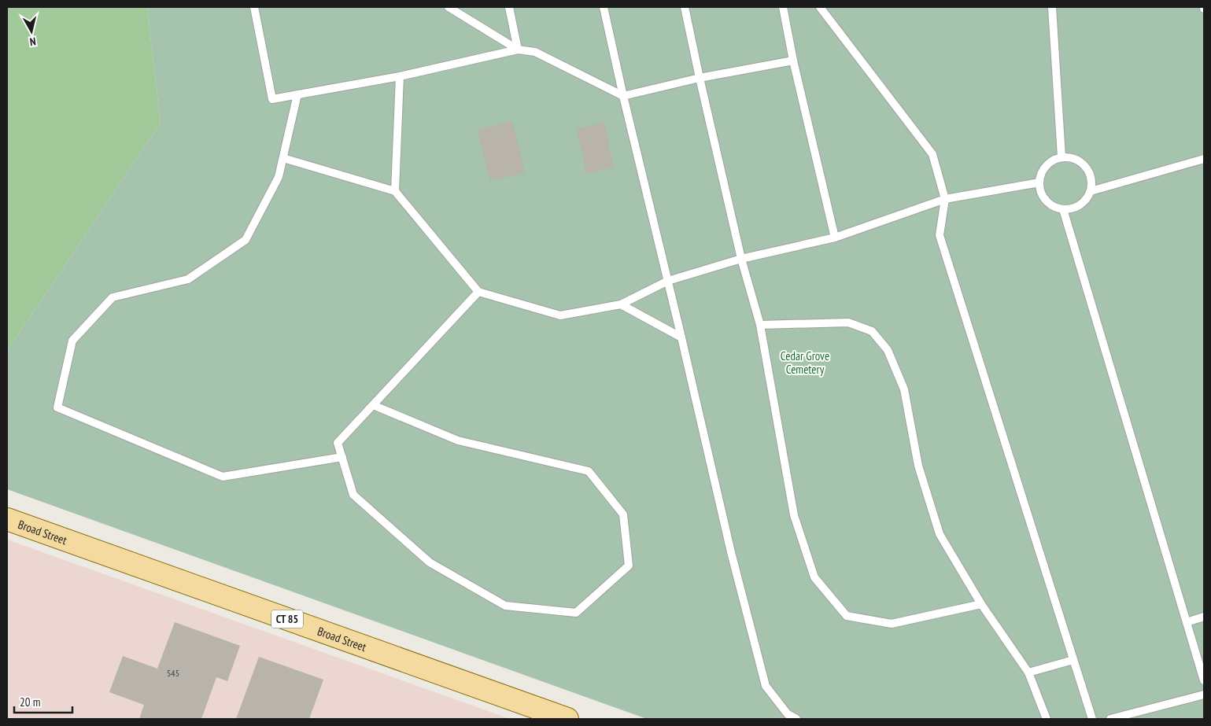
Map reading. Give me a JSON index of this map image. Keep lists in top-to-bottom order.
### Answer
{
  "streets": {
    "main road": ["Broad Street", "CT 85"]
  },
  "parks": ["Cedar Grove Cemetery"],
  "house_numbers": ["545"],
  "scale_bar": "20 m",
  "north": "bottom"
}
